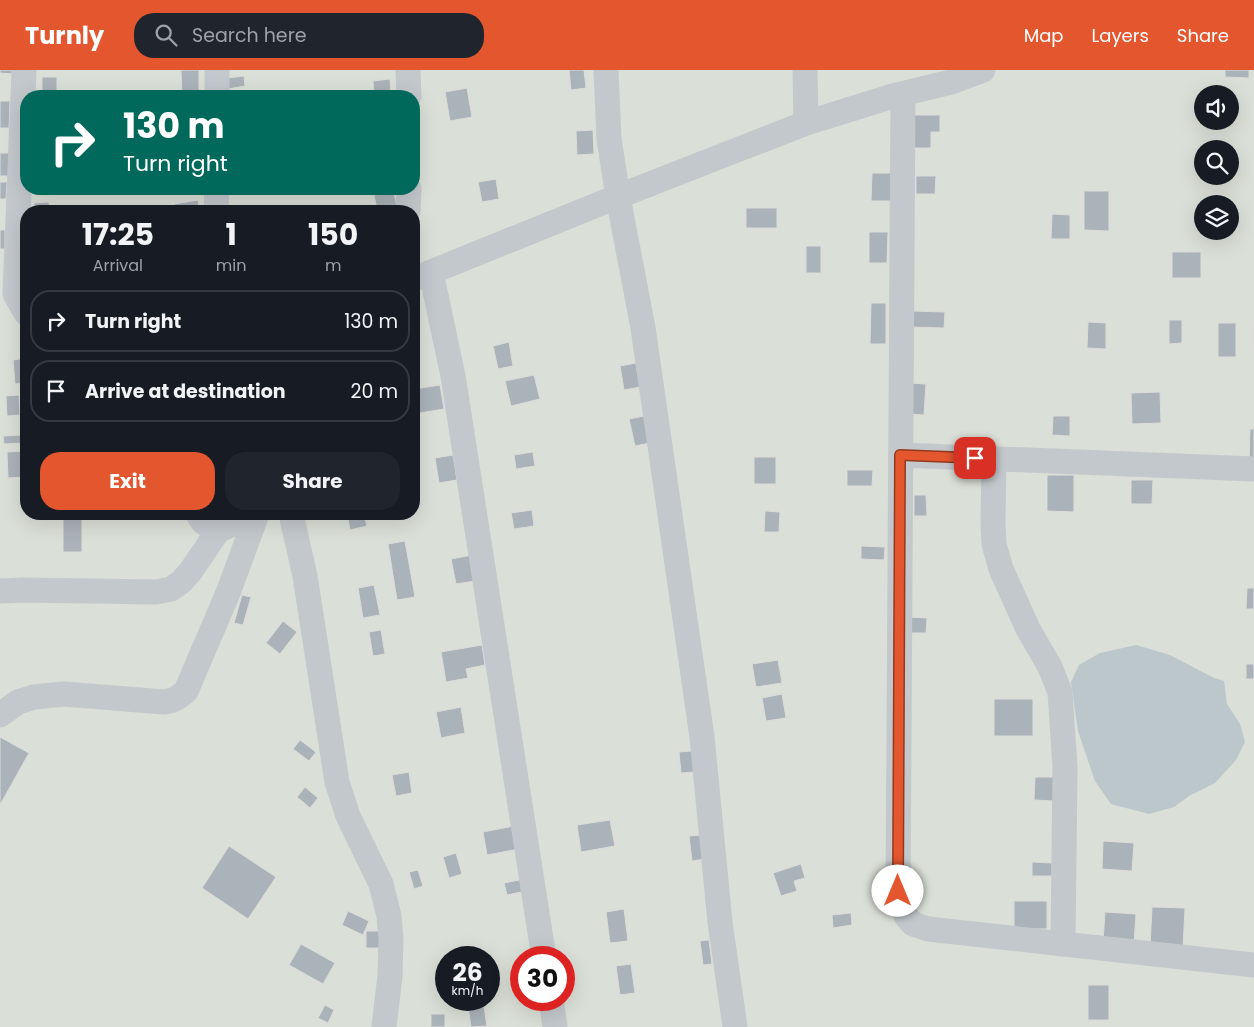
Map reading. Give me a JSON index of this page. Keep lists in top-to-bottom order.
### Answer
{
  "page": {
    "header": "Turnly",
    "search": "Search here",
    "nav": ["Map", "Layers", "Share"],
    "turn": ["130 m", "Turn right"],
    "eta": [
      "17:25",
      "Arrival",
      "1",
      "min",
      "150",
      "m"
    ],
    "list": [
      {
        "name": "Turn right",
        "value": "130 m"
      },
      {
        "name": "Arrive at destination",
        "value": "20 m"
      }
    ],
    "buttons": ["Exit", "Share"],
    "speed": "26 km/h",
    "limit": "30"
  }
}
